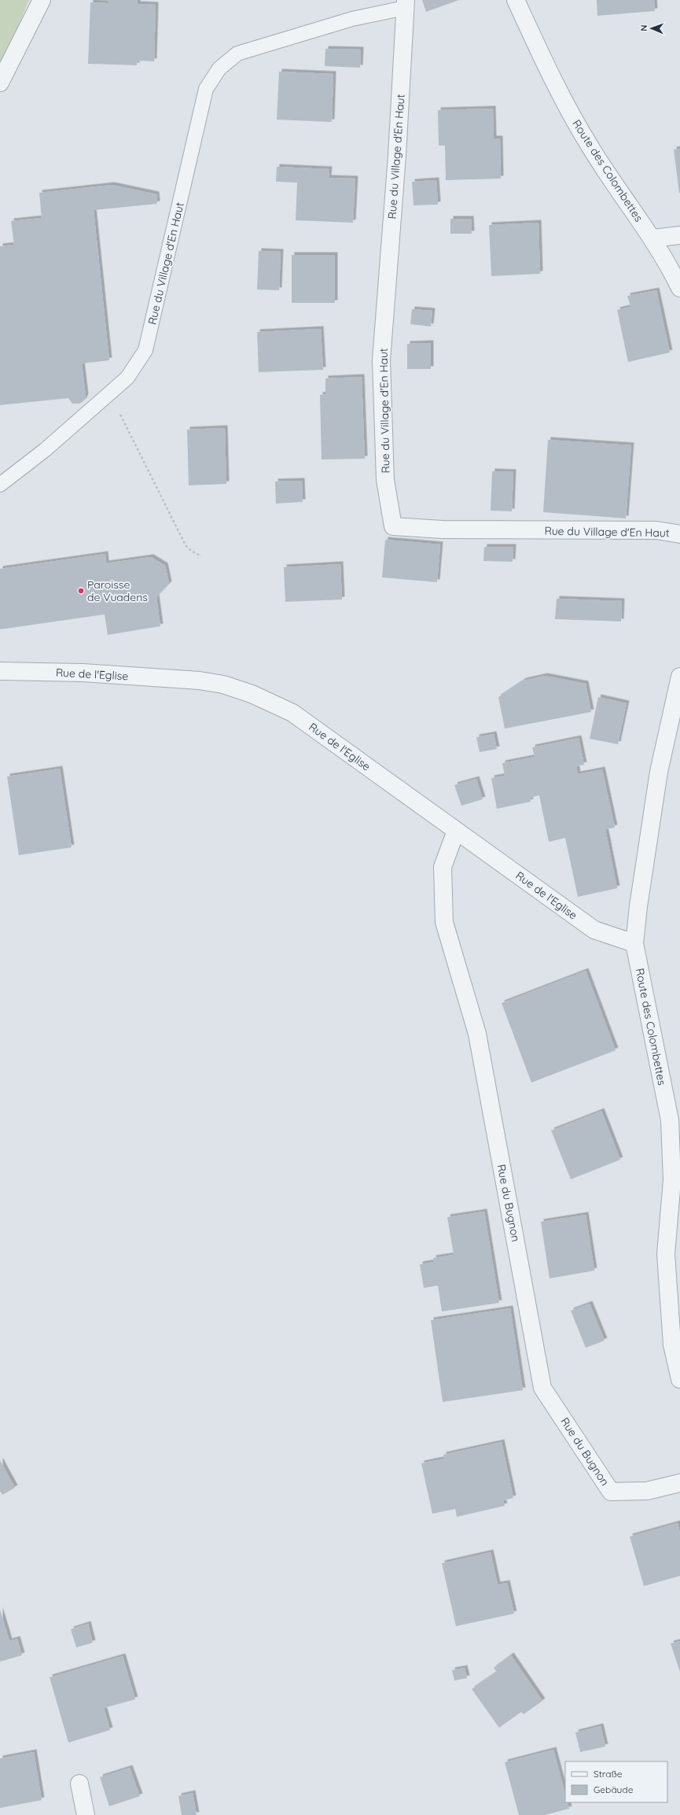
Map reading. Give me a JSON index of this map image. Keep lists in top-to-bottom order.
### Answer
{
  "streets": {
    "street": [
      "Rue du Village d'En Haut",
      "Route des Colombettes",
      "Rue de l'Eglise",
      "Rue du Bugnon"
    ]
  },
  "crossings": [
    ["Route des Colombettes", "Rue de l'Eglise"],
    ["Rue de l'Eglise", "Rue du Bugnon"]
  ],
  "places": ["Paroisse de Vuadens"],
  "legend": ["Straße", "Gebäude"],
  "north": "left"
}
